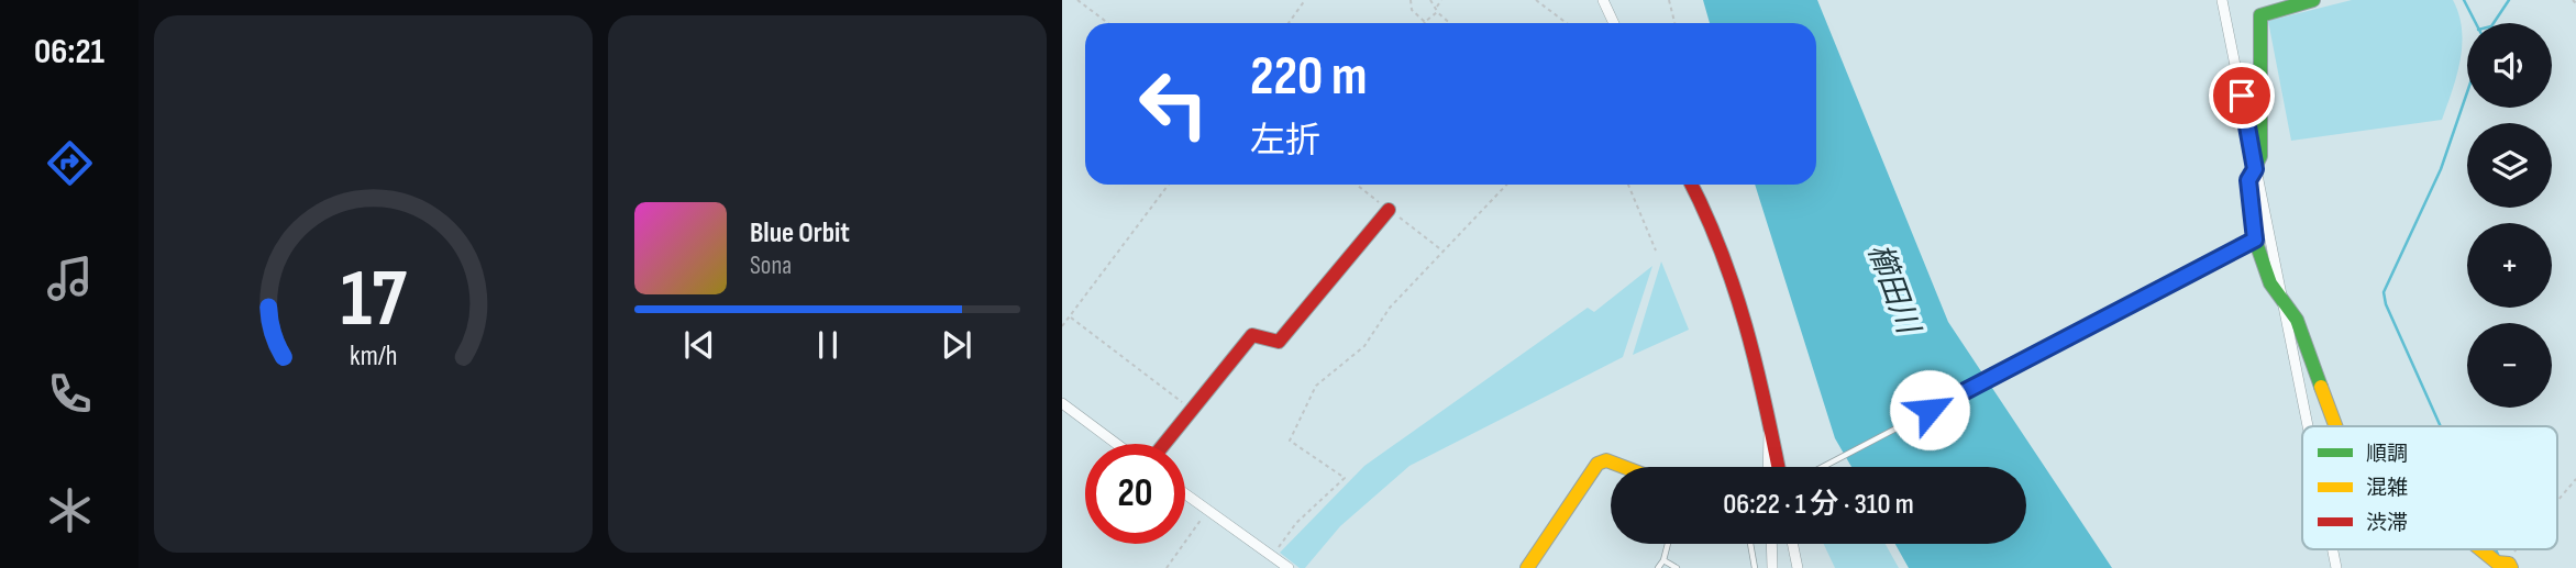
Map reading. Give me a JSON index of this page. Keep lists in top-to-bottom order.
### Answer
{
  "water": ["櫛田川"],
  "legend": ["順調", "混雑", "渋滞"],
  "page": {
    "tabs": "06:21",
    "map_buttons": ["+", "−"],
    "turn": ["220 m", "左折"],
    "song": ["Blue Orbit", "Sona"],
    "limit": "20",
    "trip": "06:22 · 1 分 · 310 m",
    "gauge": ["17", "km/h"]
  }
}
